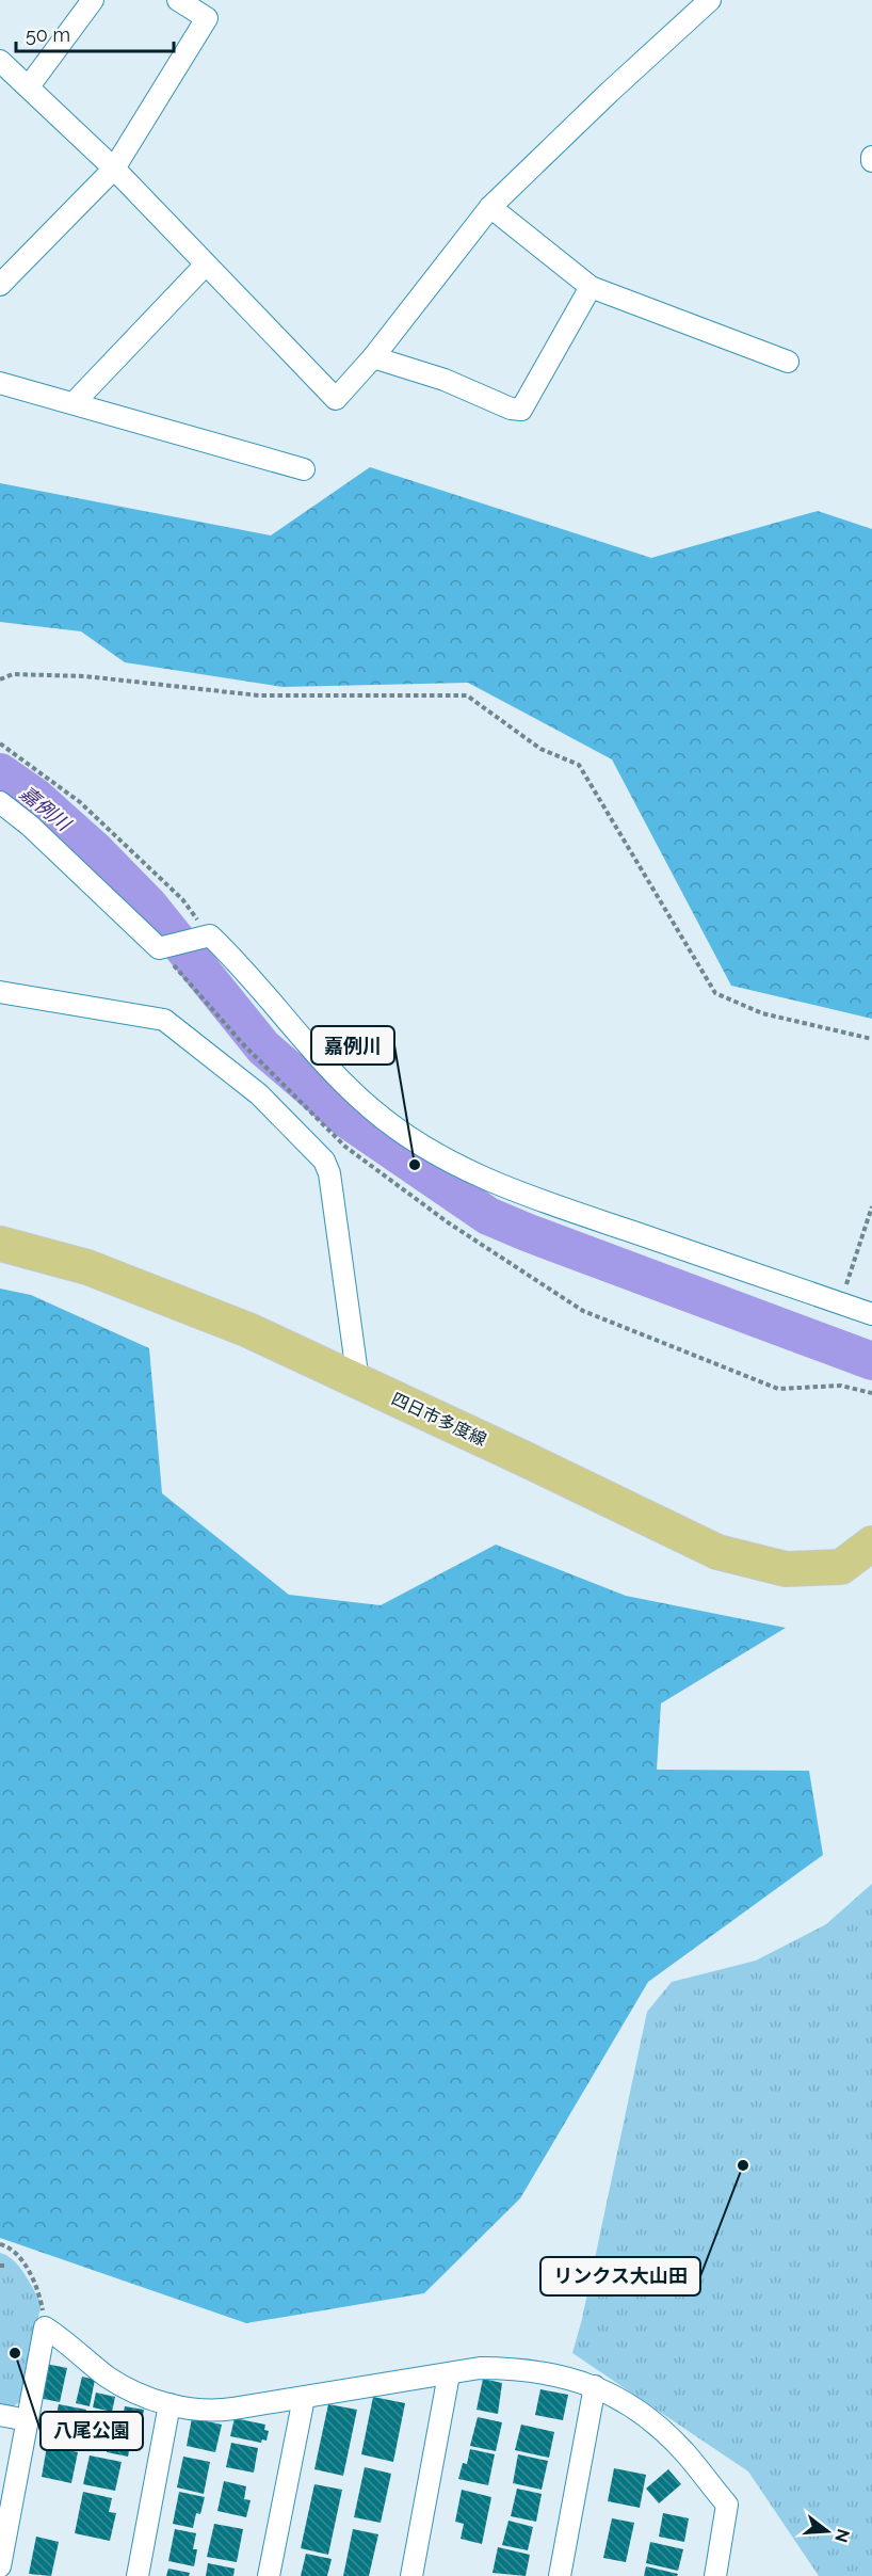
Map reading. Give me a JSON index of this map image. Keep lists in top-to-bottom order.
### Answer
{
  "streets": {
    "main road": ["四日市多度線"]
  },
  "water": ["嘉例川"],
  "places": ["嘉例川", "リンクス大山田", "八尾公園"],
  "scale_bar": "50 m",
  "north": "right"
}
